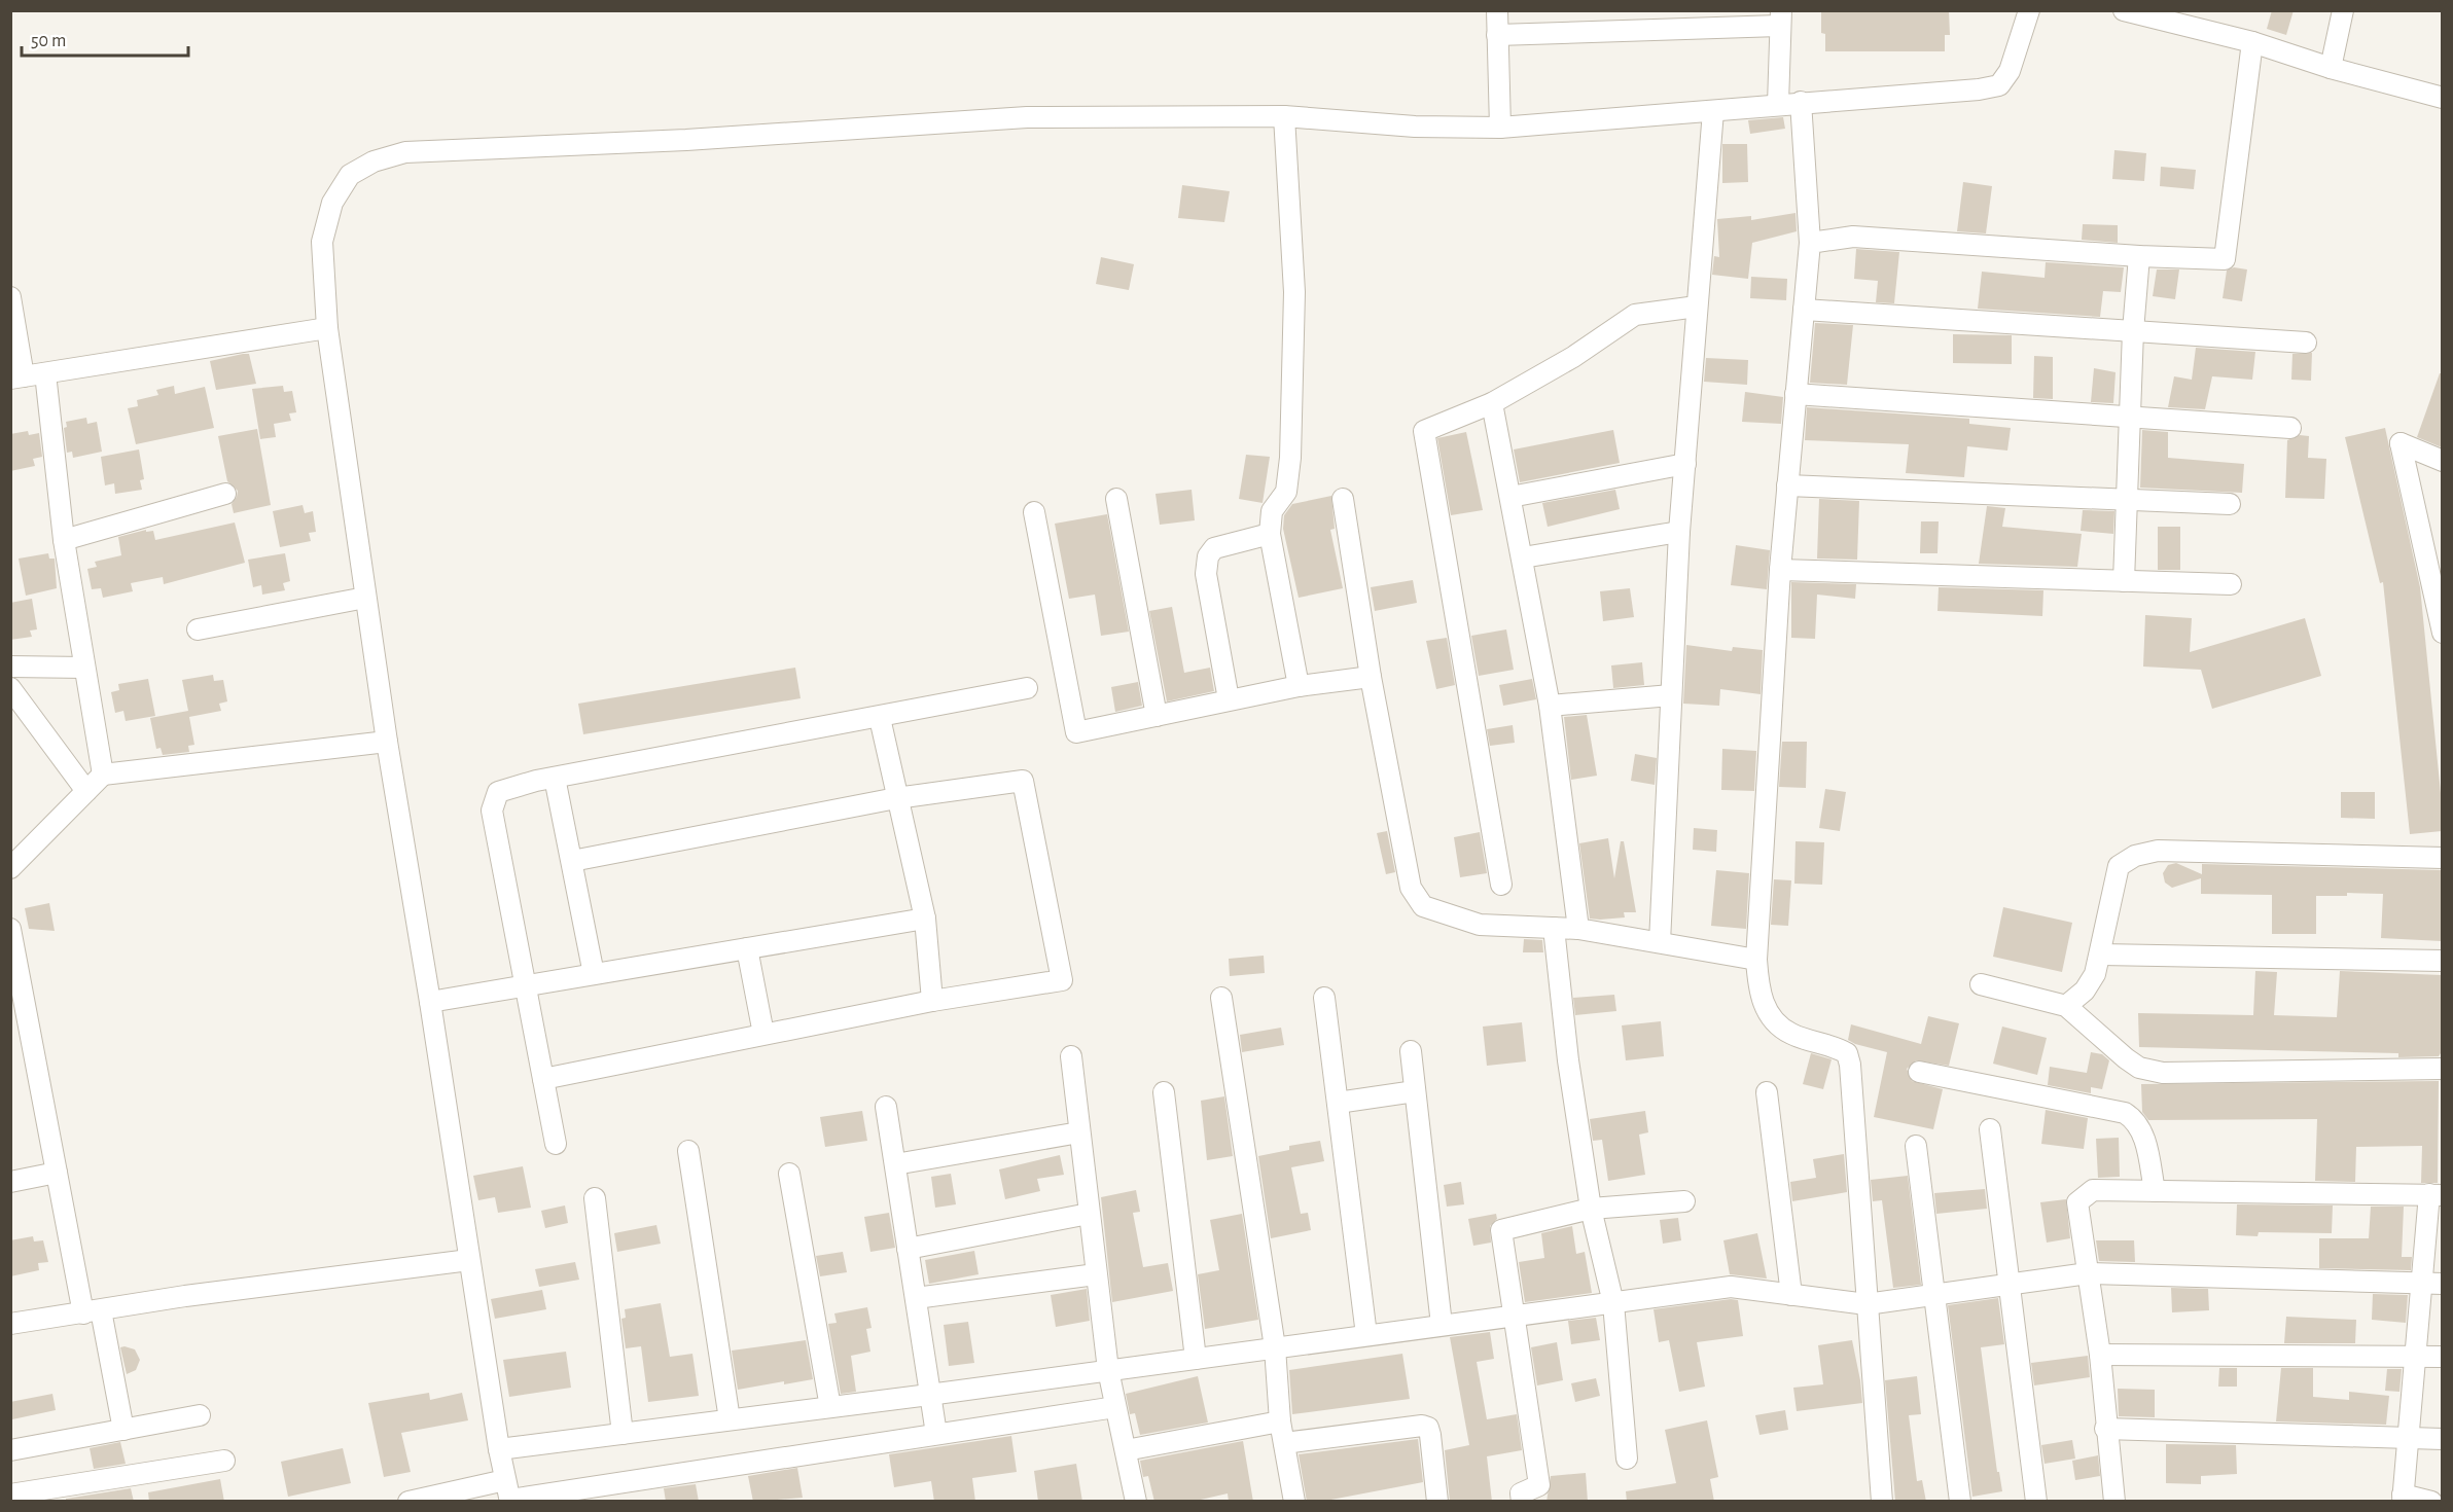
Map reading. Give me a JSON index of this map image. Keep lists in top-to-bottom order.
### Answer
{
  "scale_bar": "50 m"
}
